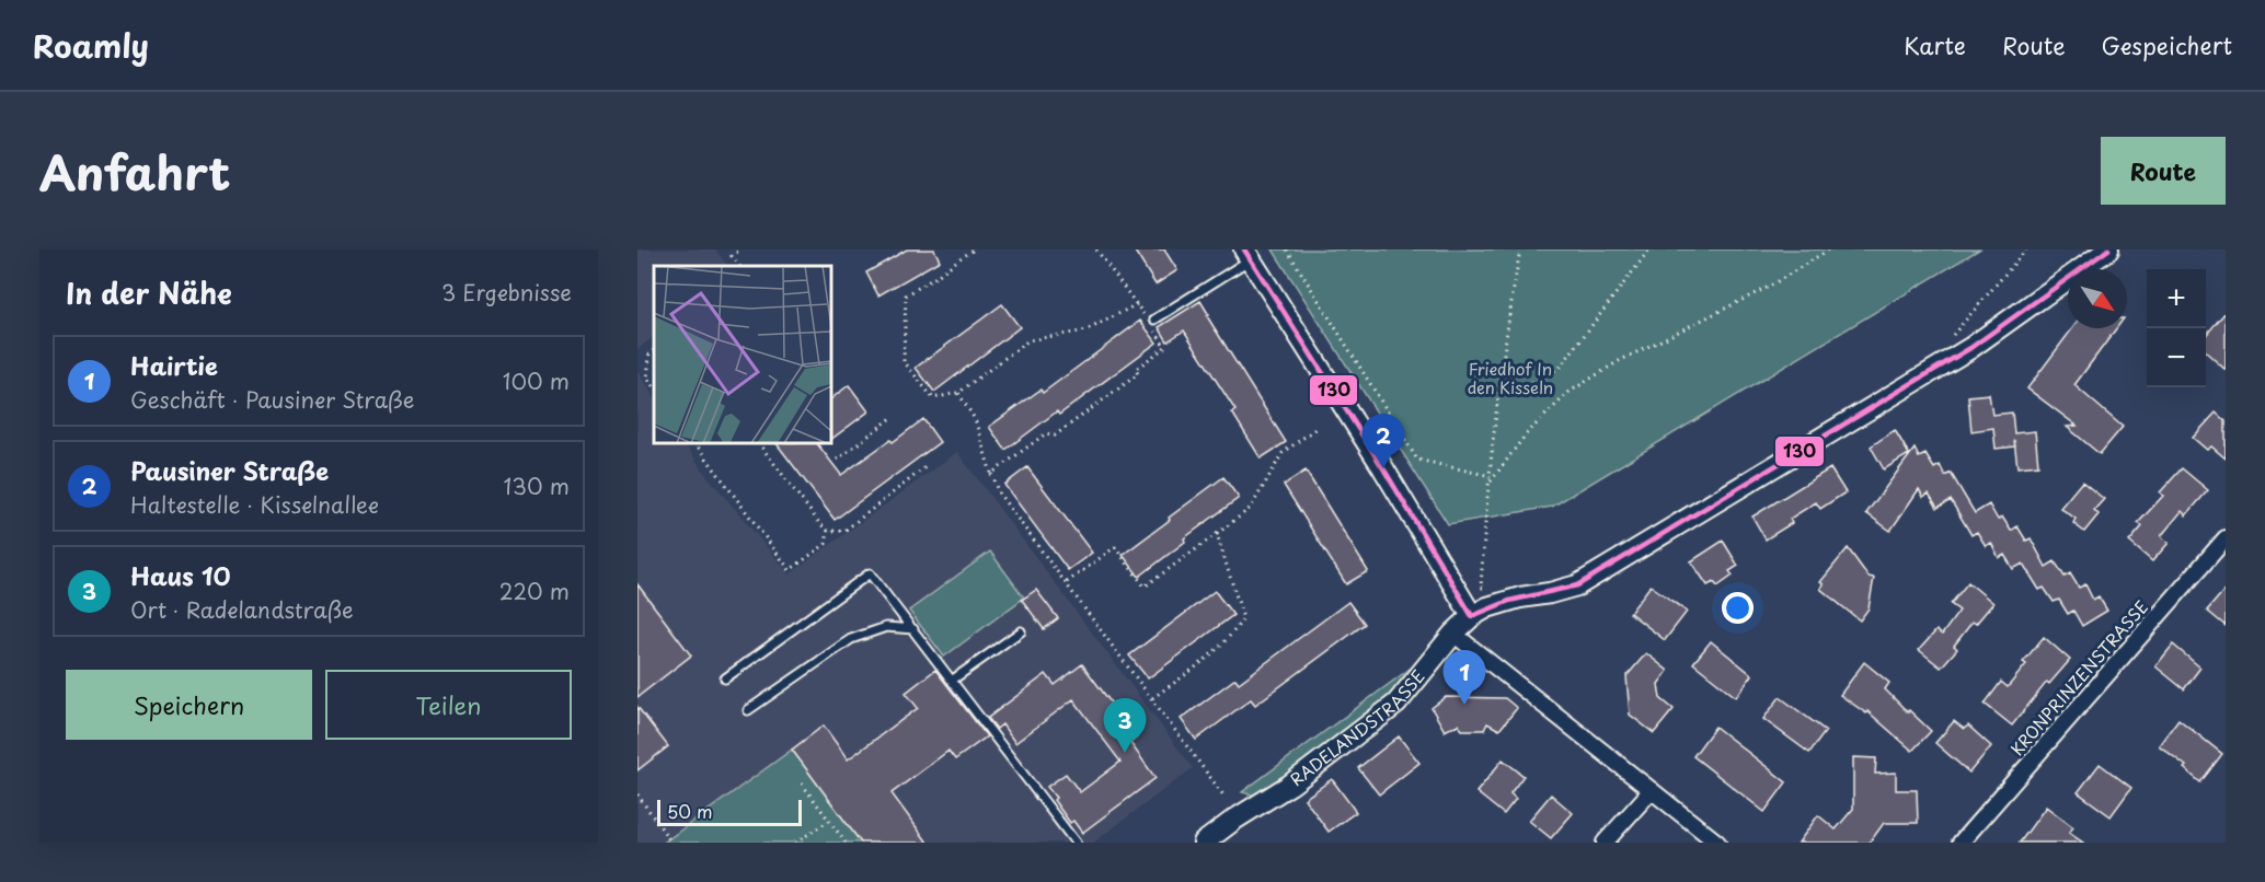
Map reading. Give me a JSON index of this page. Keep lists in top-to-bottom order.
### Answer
{
  "streets": {
    "street": ["KRONPRINZENSTRASSE", "RADELANDSTRASSE"]
  },
  "parks": ["Friedhof In den Kisseln"],
  "lines": ["transit line 130"],
  "scale_bar": "50 m",
  "north": "bottom right",
  "page": {
    "header": "Roamly",
    "nav": ["Karte", "Route", "Gespeichert"],
    "title": "Anfahrt",
    "buttons": [
      "Route",
      ["Speichern", "Teilen"]
    ],
    "heading": ["In der Nähe", "3 Ergebnisse"],
    "map_buttons": ["+", "−"],
    "list": [
      {
        "mark": "1",
        "name": "Hairtie",
        "note": "Geschäft · Pausiner Straße",
        "value": "100 m"
      },
      {
        "mark": "2",
        "name": "Pausiner Straße",
        "note": "Haltestelle · Kisselnallee",
        "value": "130 m"
      },
      {
        "mark": "3",
        "name": "Haus 10",
        "note": "Ort · Radelandstraße",
        "value": "220 m"
      }
    ],
    "pins": ["2", "1", "3"],
    "scale": "50 m"
  }
}
